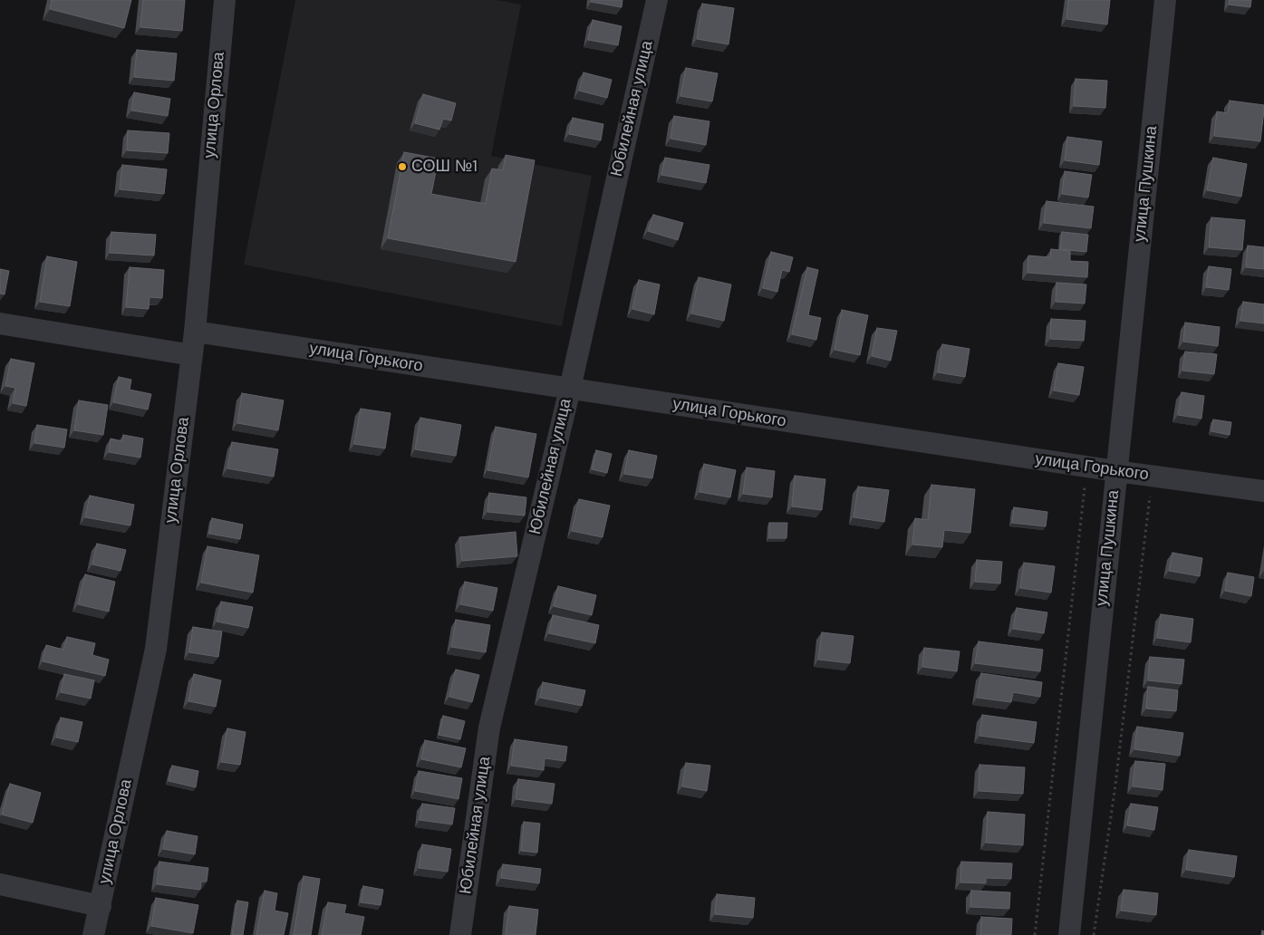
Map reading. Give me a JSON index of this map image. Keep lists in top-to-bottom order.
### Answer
{
  "streets": {
    "street": [
      "улица Орлова",
      "Юбилейная улица",
      "улица Пушкина",
      "улица Горького"
    ]
  },
  "crossings": [
    ["улица Орлова", "улица Горького"],
    ["Юбилейная улица", "улица Горького"],
    ["улица Пушкина", "улица Горького"]
  ],
  "places": ["СОШ №1"]
}
